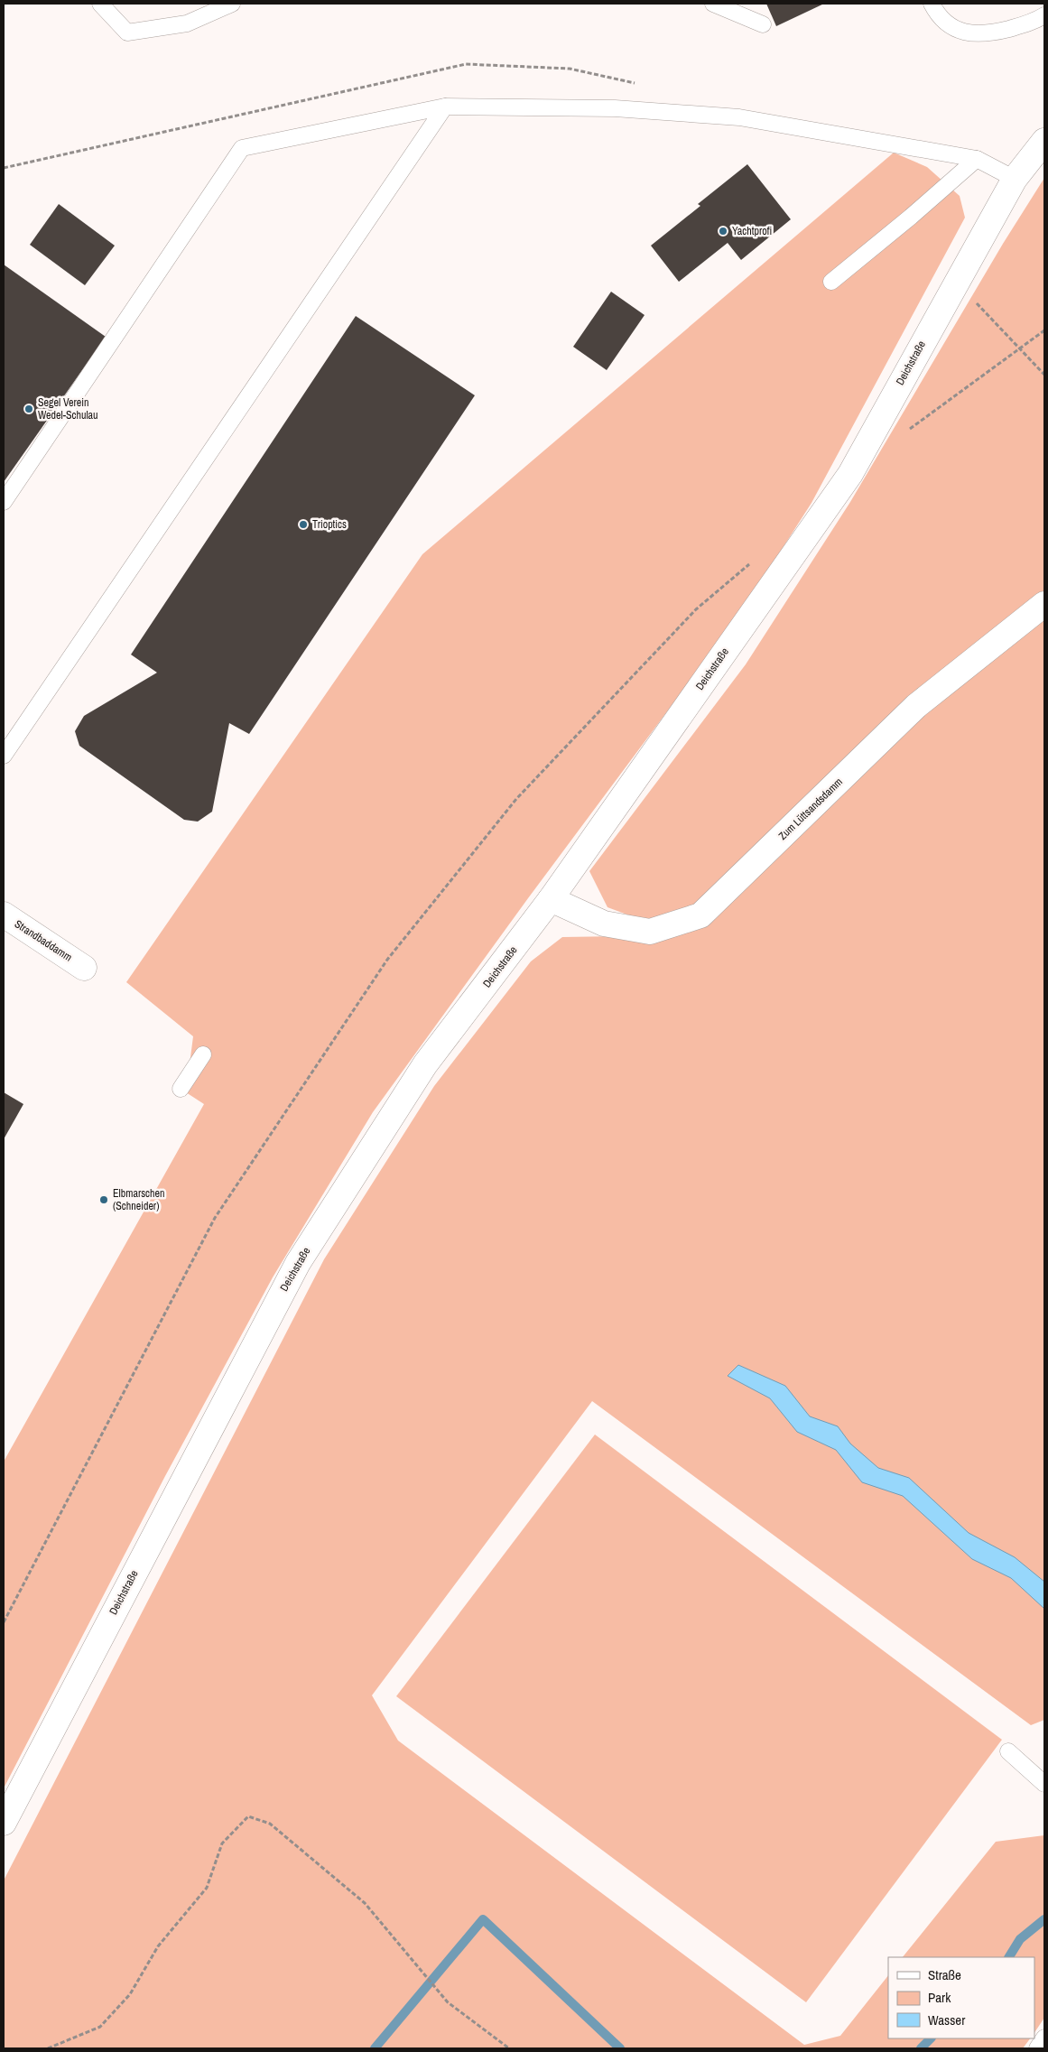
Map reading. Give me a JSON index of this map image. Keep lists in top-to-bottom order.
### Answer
{
  "streets": {
    "street": ["Deichstraße", "Zum Lüttsandsdamm", "Strandbaddamm"]
  },
  "crossings": [
    ["Deichstraße", "Zum Lüttsandsdamm"]
  ],
  "places": [
    "Yachtprofi",
    "Segel Verein Wedel-Schulau",
    "Trioptics",
    "Elbmarschen (Schneider)"
  ],
  "legend": ["Straße", "Park", "Wasser"]
}
